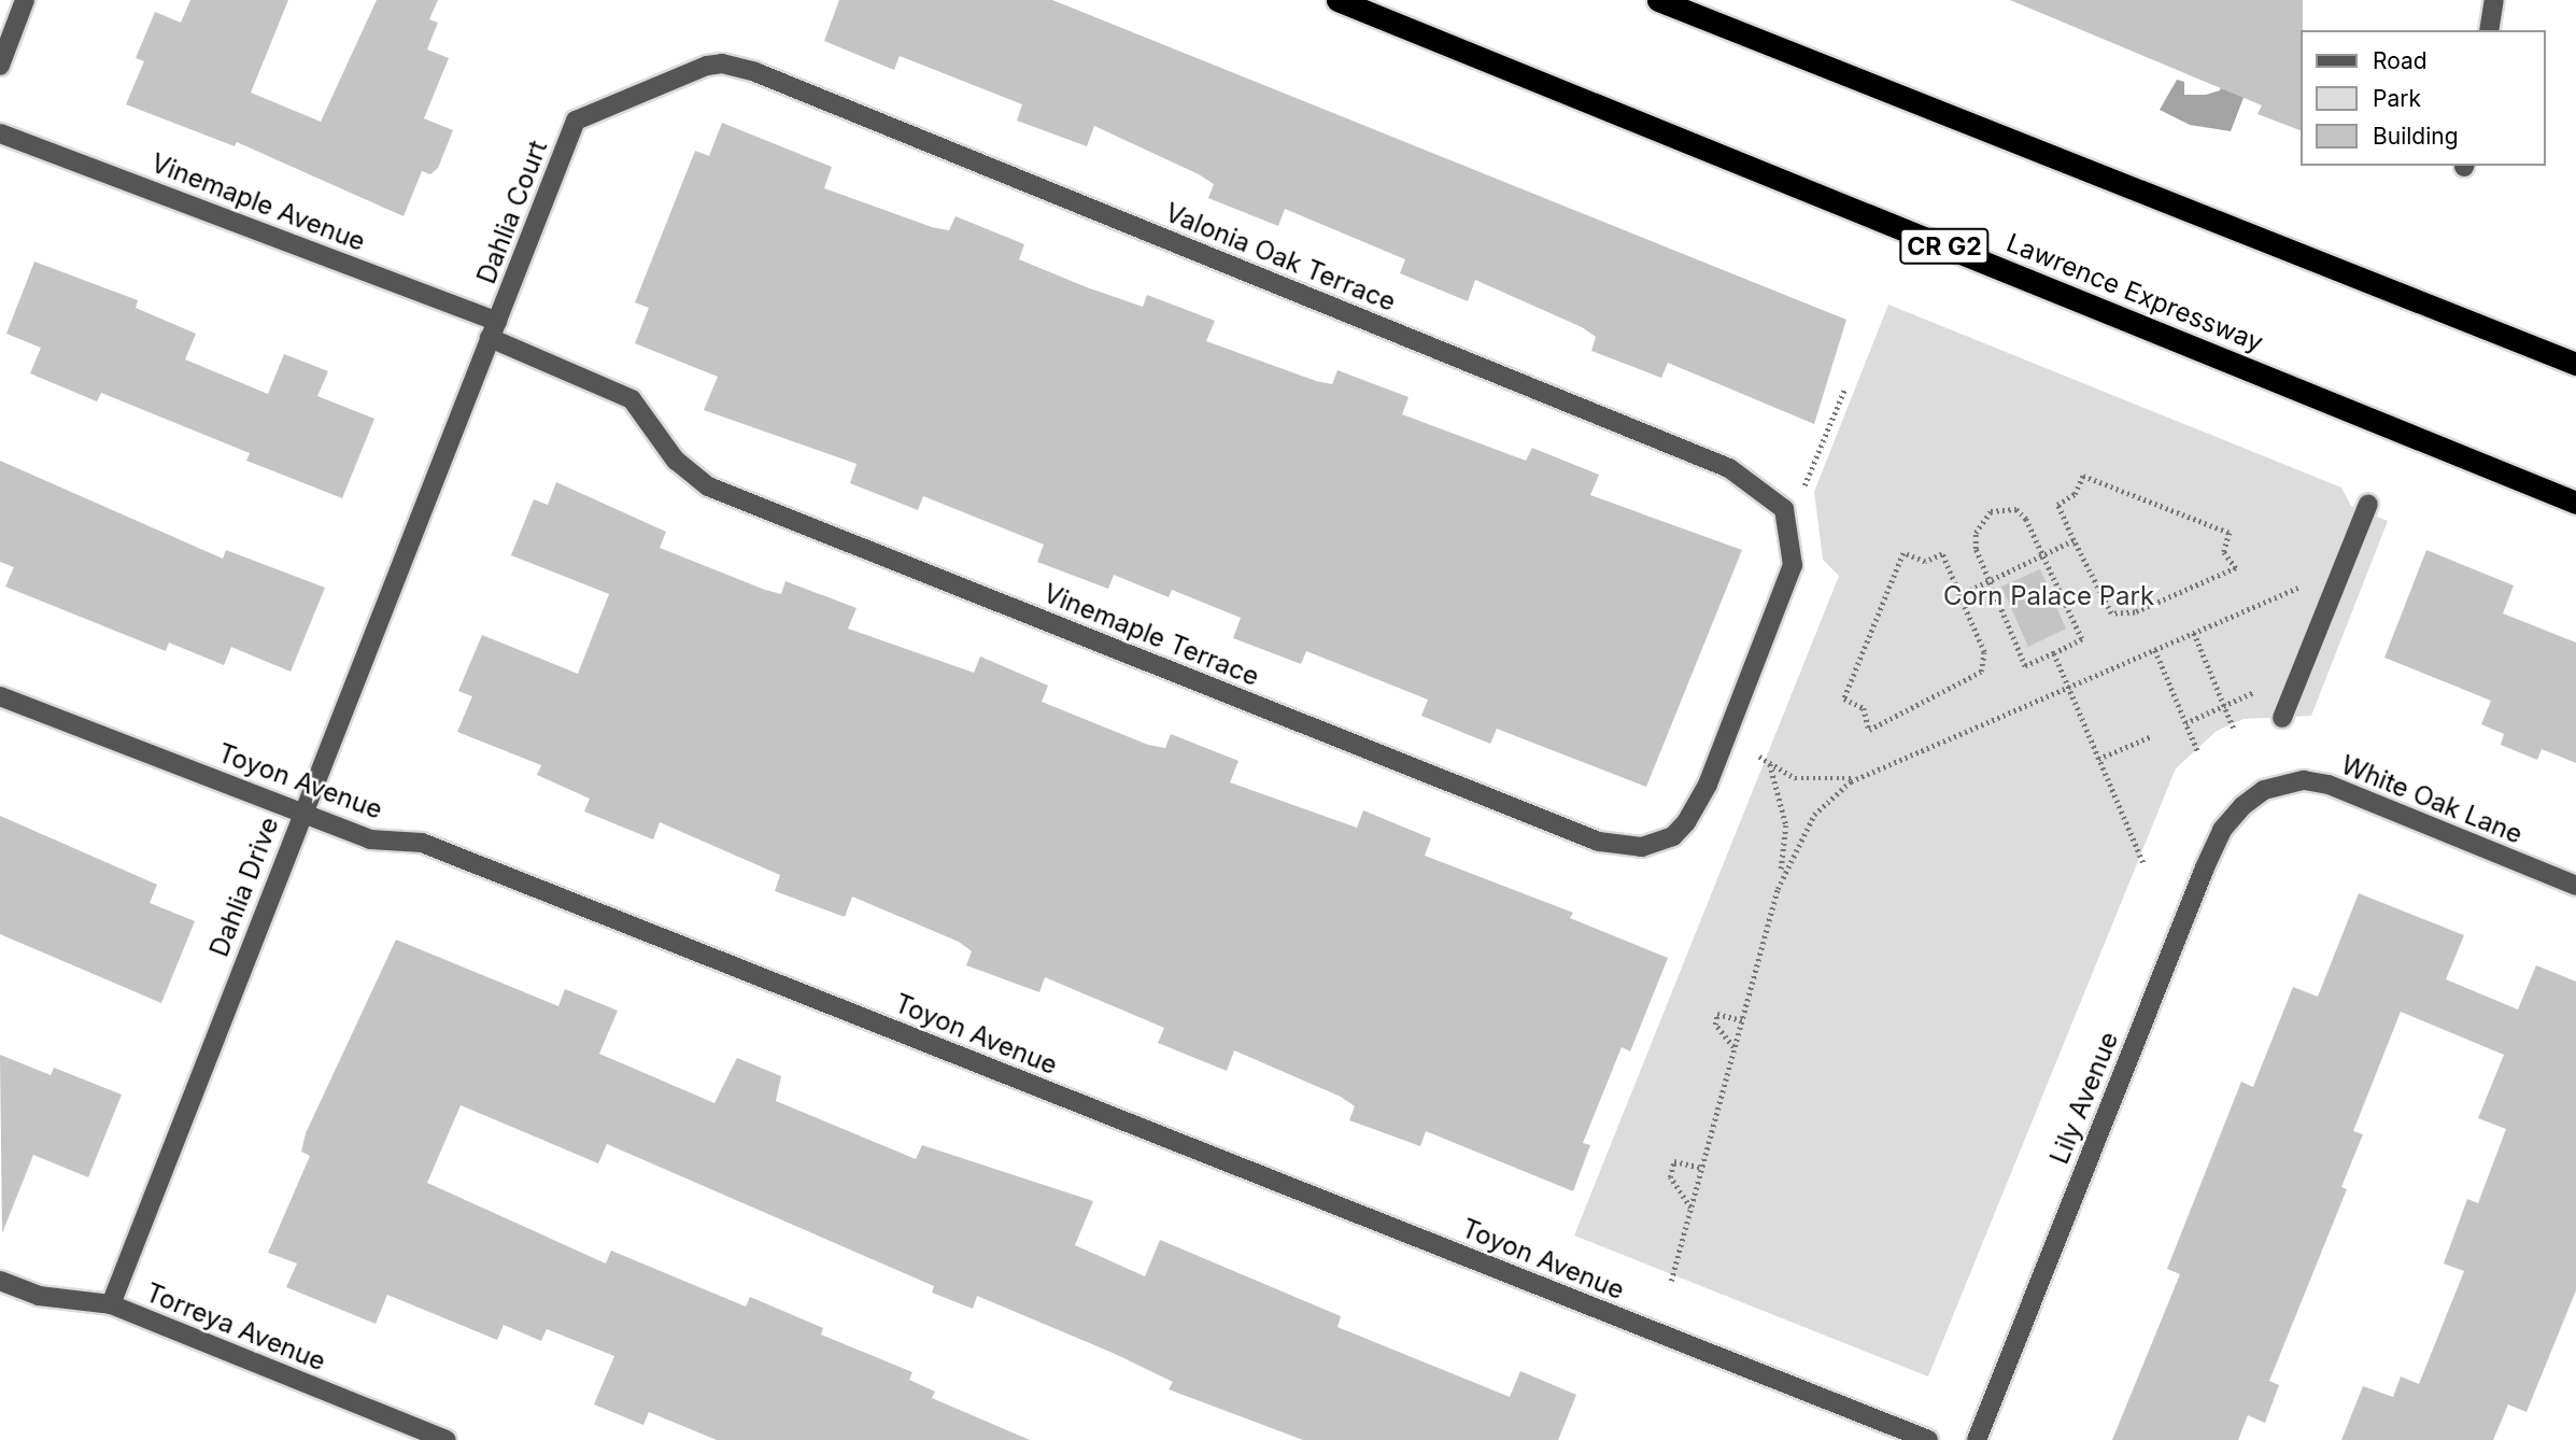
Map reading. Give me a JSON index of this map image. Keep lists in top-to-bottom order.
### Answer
{
  "streets": {
    "highway": ["CR G2", "Lawrence Expressway"],
    "street": [
      "Vinemaple Avenue",
      "Dahlia Court",
      "Valonia Oak Terrace",
      "Vinemaple Terrace",
      "Toyon Avenue",
      "White Oak Lane",
      "Dahlia Drive",
      "Lily Avenue",
      "Torreya Avenue"
    ]
  },
  "crossings": [
    ["Vinemaple Avenue", "Dahlia Court"],
    ["Vinemaple Avenue", "Vinemaple Terrace"],
    ["Vinemaple Avenue", "Dahlia Drive"],
    ["Dahlia Court", "Valonia Oak Terrace"],
    ["Dahlia Court", "Vinemaple Terrace"],
    ["Dahlia Court", "Dahlia Drive"],
    ["Valonia Oak Terrace", "Vinemaple Terrace"],
    ["Vinemaple Terrace", "Dahlia Drive"],
    ["Toyon Avenue", "Dahlia Drive"],
    ["White Oak Lane", "Lily Avenue"],
    ["Dahlia Drive", "Torreya Avenue"]
  ],
  "parks": ["Corn Palace Park"],
  "legend": ["Road", "Park", "Building"]
}
